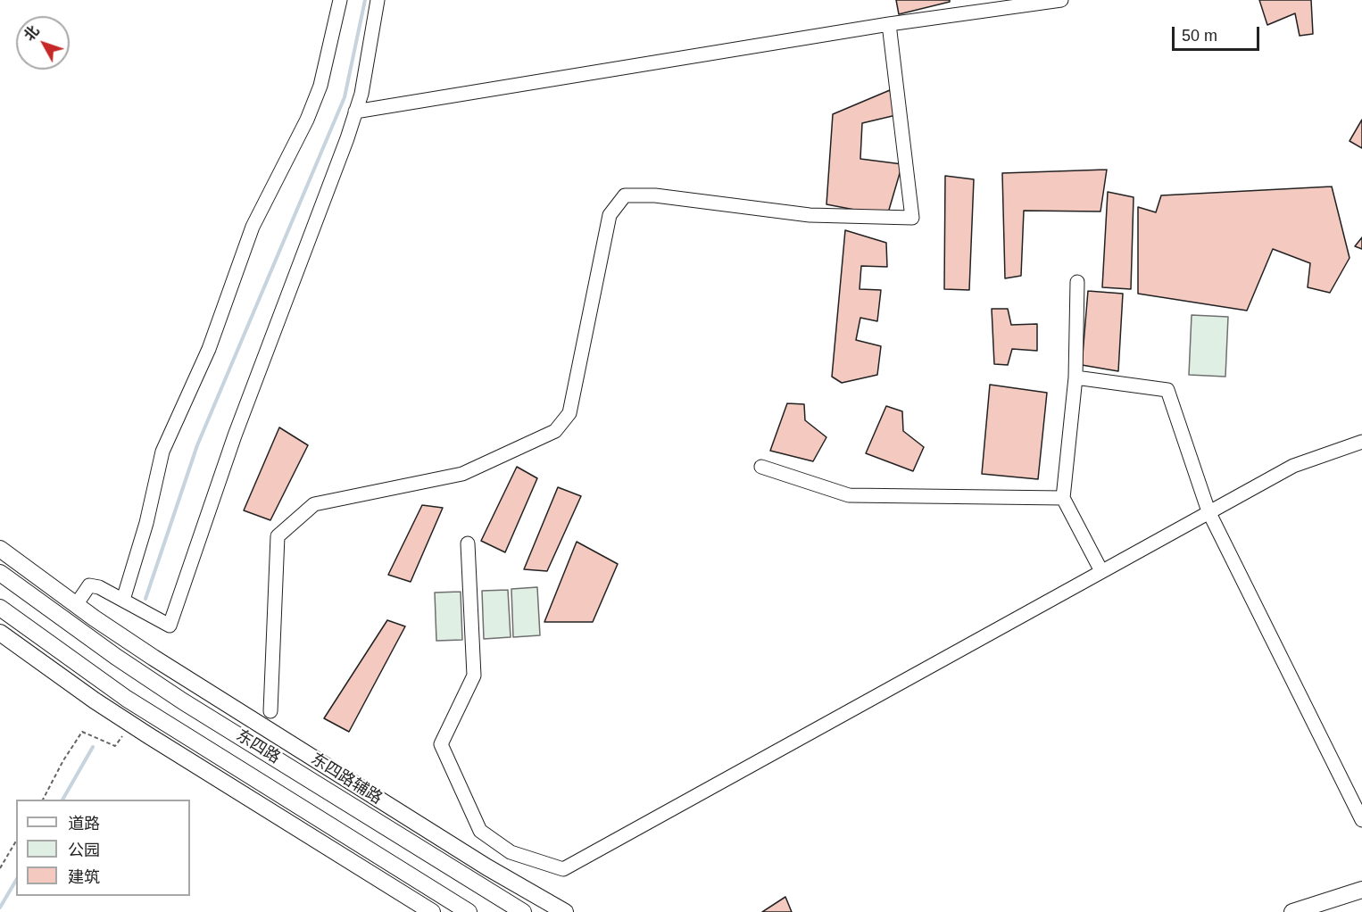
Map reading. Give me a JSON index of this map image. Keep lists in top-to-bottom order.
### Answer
{
  "streets": {
    "main road": ["东四路", "东四路辅路"]
  },
  "legend": ["道路", "公园", "建筑"],
  "scale_bar": "50 m",
  "north": "top left"
}
